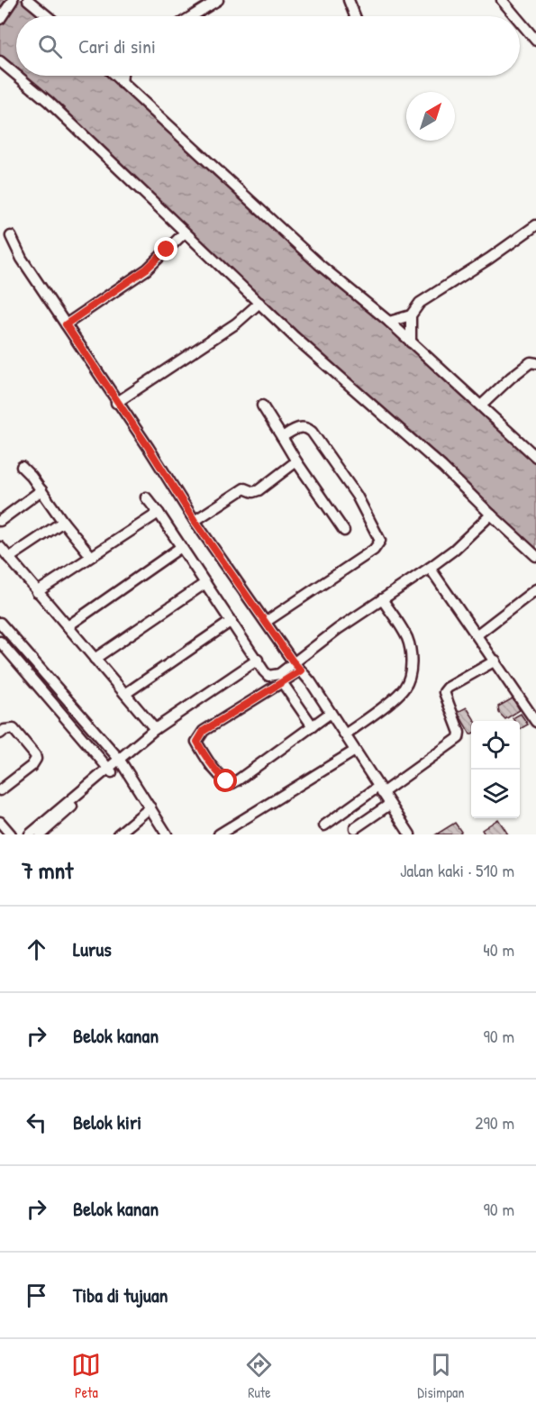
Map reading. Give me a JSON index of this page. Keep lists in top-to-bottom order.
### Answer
{
  "north": "top right",
  "page": {
    "search": "Cari di sini",
    "heading": ["7 mnt", "Jalan kaki · 510 m"],
    "list": [
      ["Lurus", "40 m"],
      ["Belok kanan", "90 m"],
      ["Belok kiri", "290 m"],
      ["Belok kanan", "90 m"],
      "Tiba di tujuan"
    ],
    "nav": ["Peta", "Rute", "Disimpan"]
  }
}
